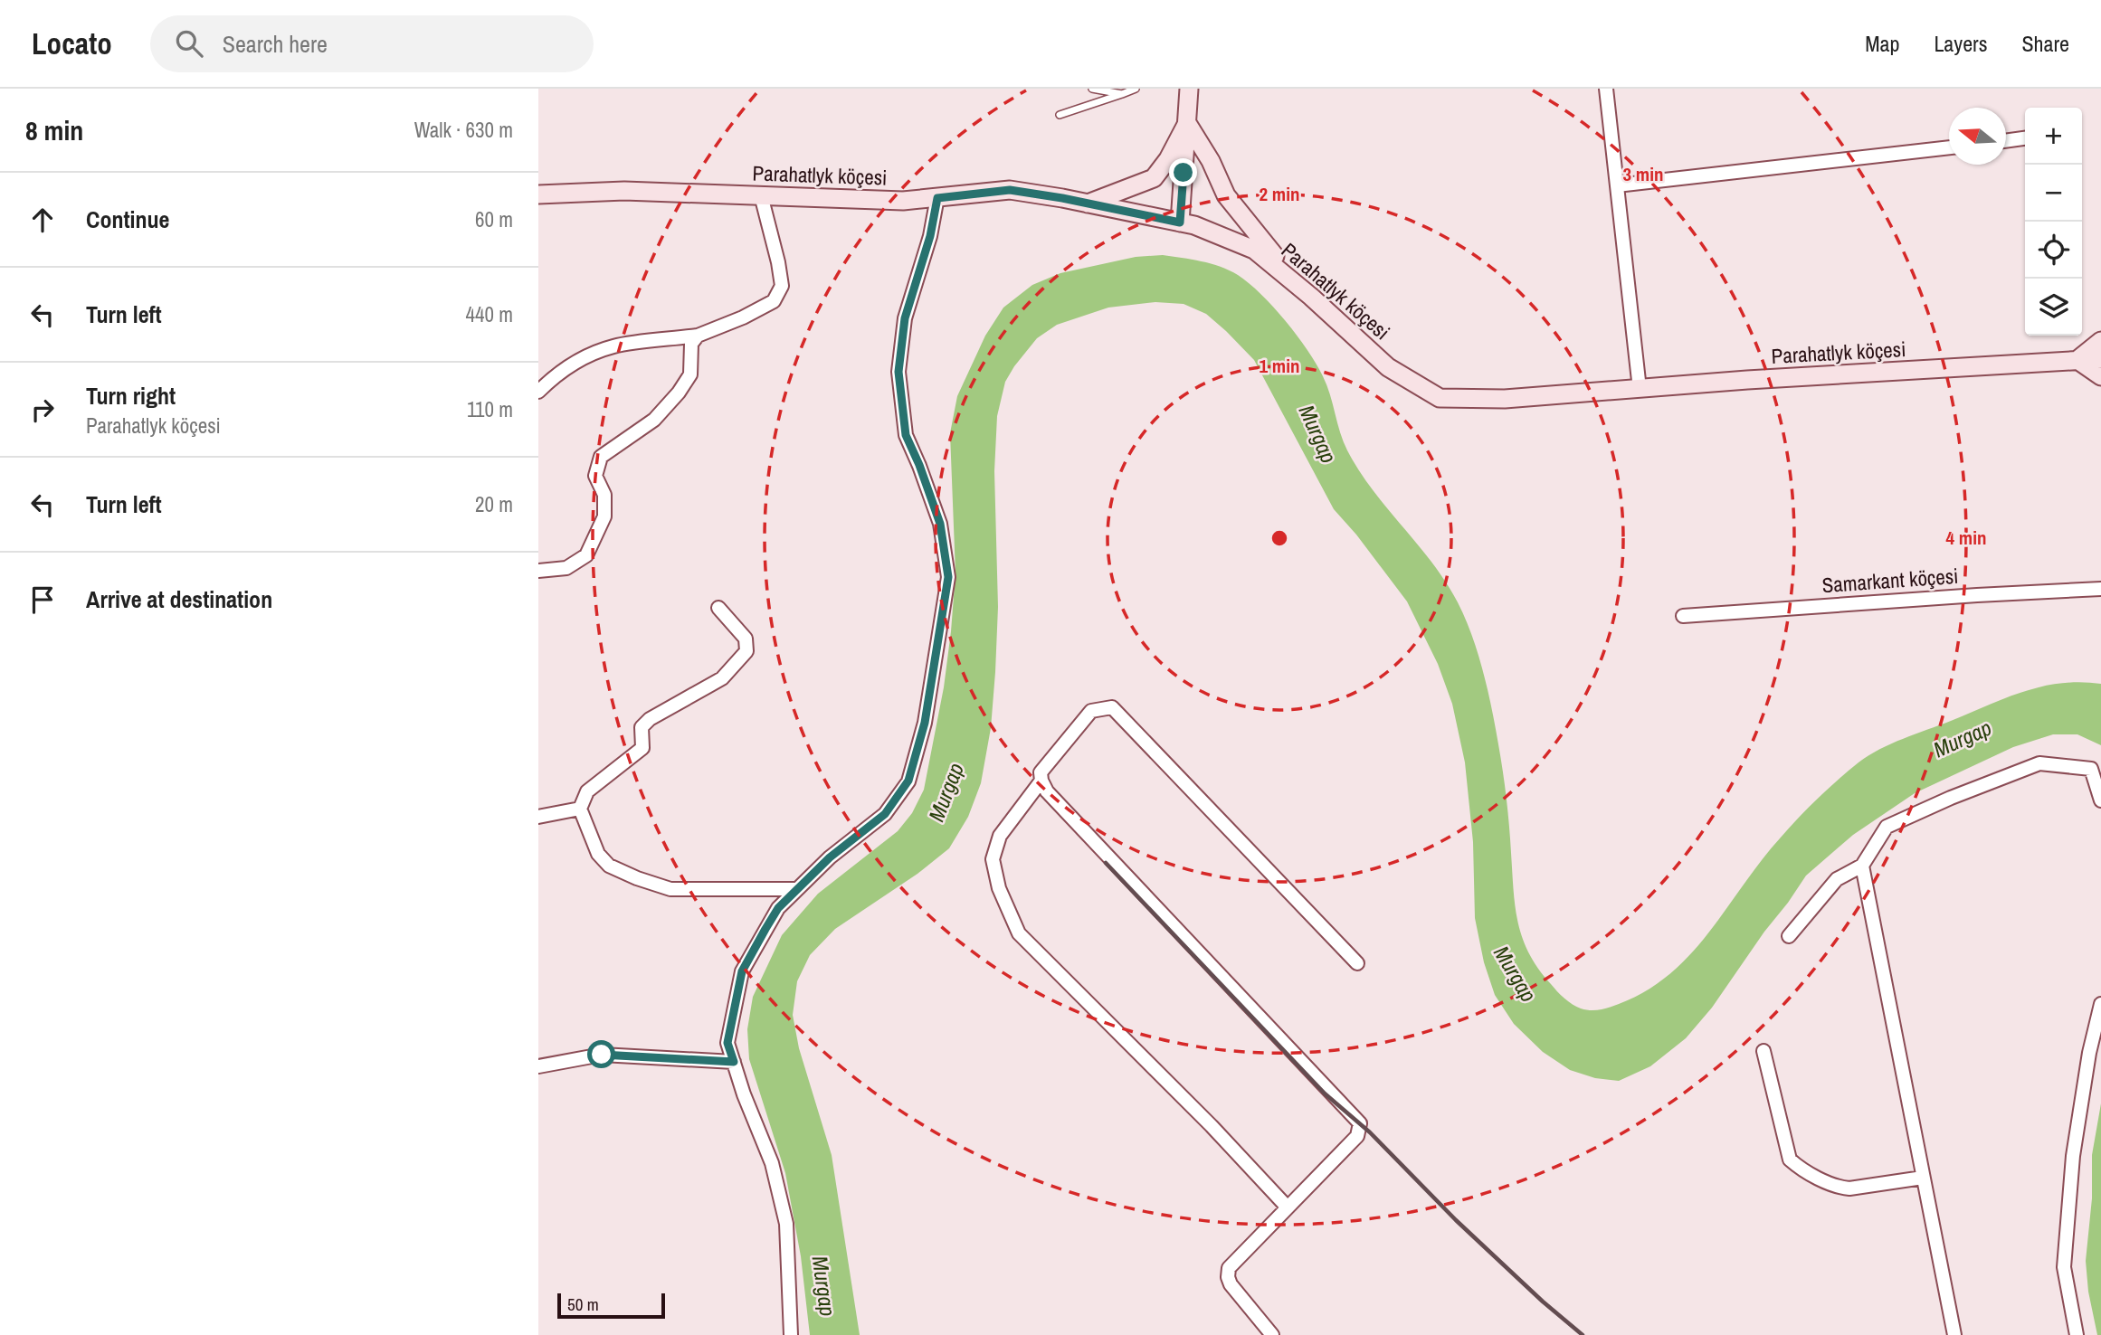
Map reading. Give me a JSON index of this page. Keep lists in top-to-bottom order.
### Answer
{
  "streets": {
    "main road": ["Parahatlyk köçesi"],
    "street": ["Samarkant köçesi"]
  },
  "water": ["Murgap"],
  "scale_bar": "50 m",
  "north": "left",
  "page": {
    "header": "Locato",
    "search": "Search here",
    "nav": ["Map", "Layers", "Share"],
    "heading": ["8 min", "Walk · 630 m"],
    "map_buttons": ["+", "−"],
    "list": [
      ["Continue", "60 m"],
      ["Turn left", "440 m"],
      ["Turn right", "Parahatlyk köçesi", "110 m"],
      ["Turn left", "20 m"],
      "Arrive at destination"
    ],
    "scale": "50 m"
  },
  "rings": [
    "3 min",
    "2 min",
    "1 min",
    "4 min"
  ]
}
